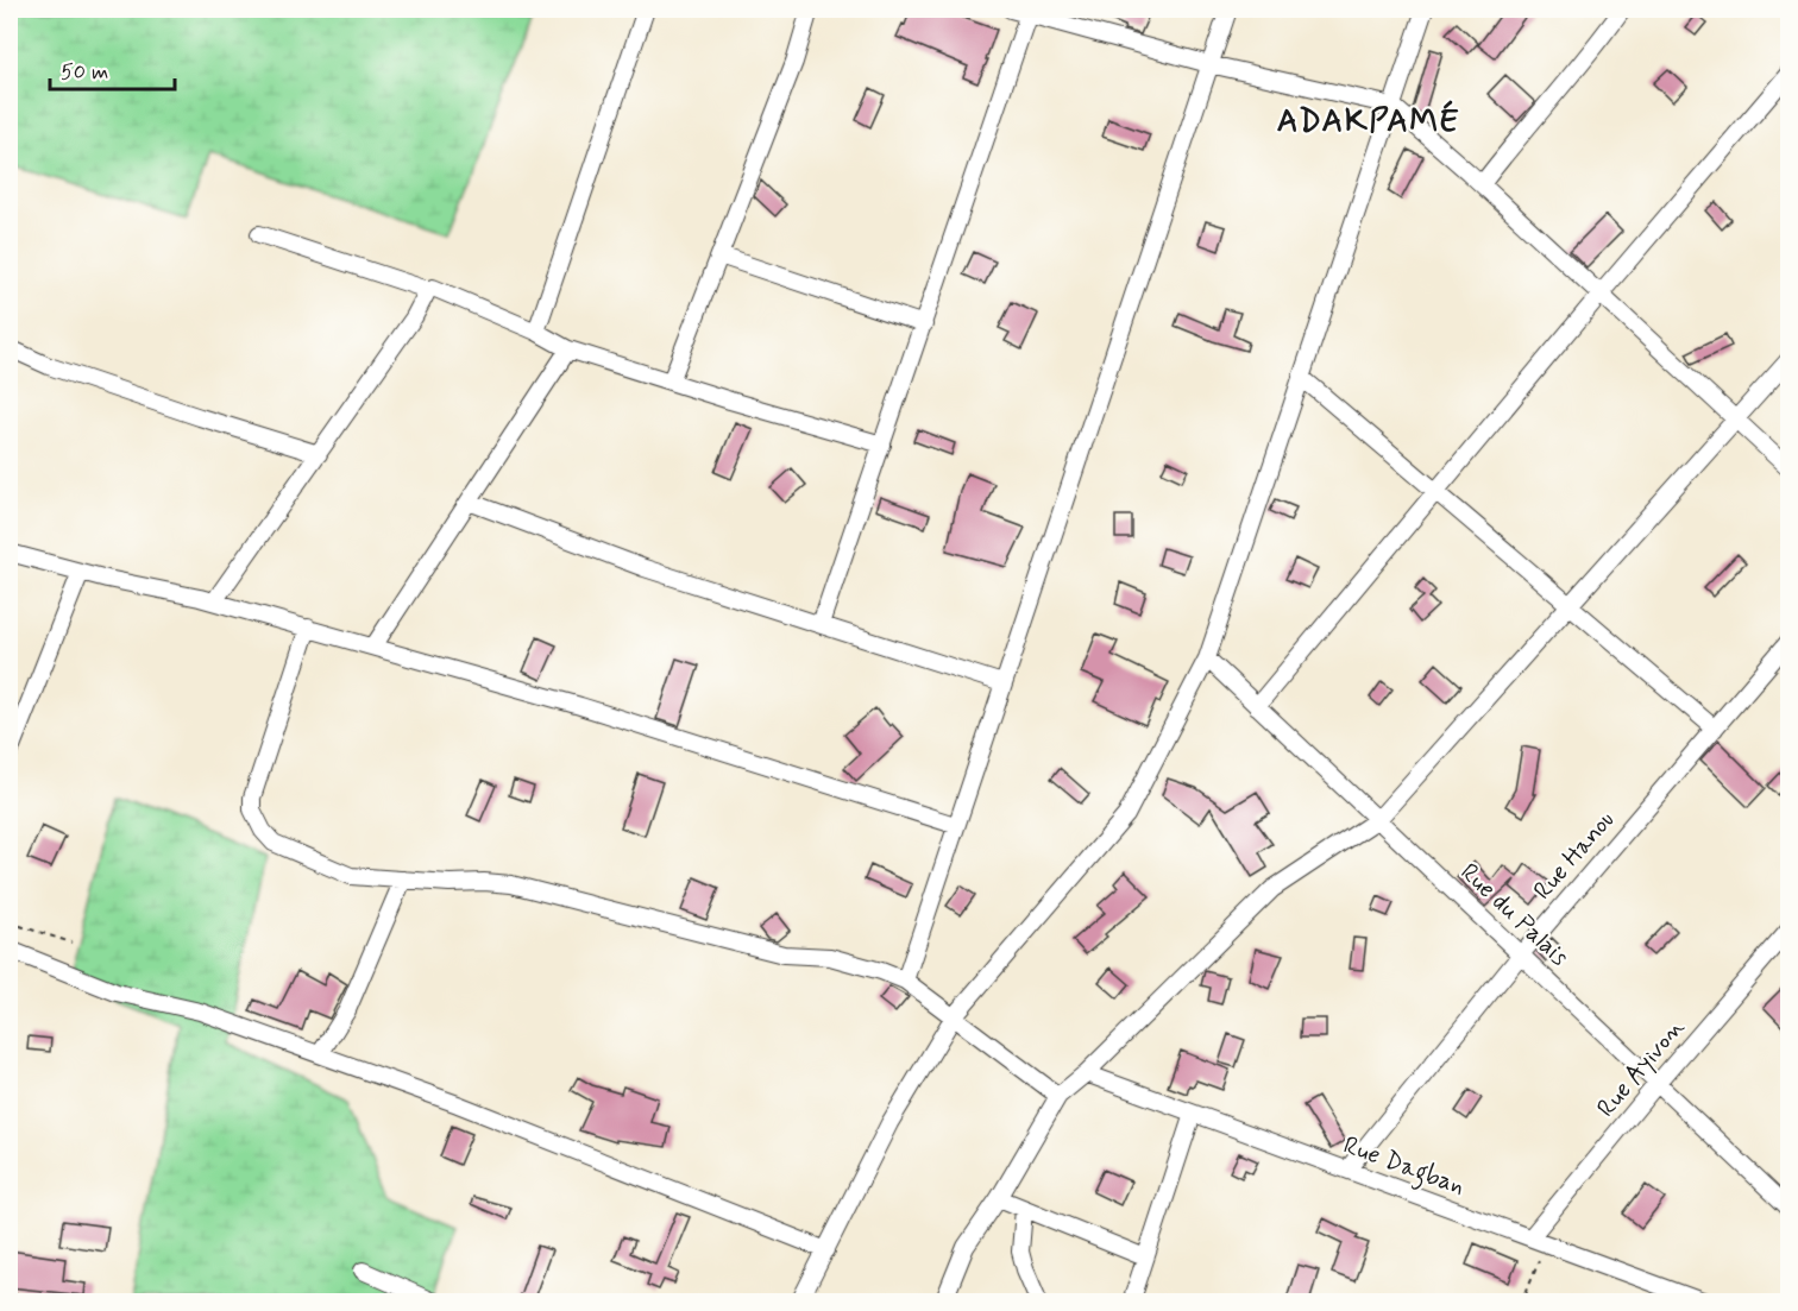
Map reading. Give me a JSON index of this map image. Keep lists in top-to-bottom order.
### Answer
{
  "streets": {
    "street": [
      "Rue Hanou",
      "Rue du Palais",
      "Rue Ayivon",
      "Rue Dagban"
    ]
  },
  "crossings": [
    ["Rue Hanou", "Rue du Palais"],
    ["Rue Hanou", "Rue Dagban"],
    ["Rue du Palais", "Rue Ayivon"],
    ["Rue Ayivon", "Rue Dagban"]
  ],
  "districts": ["ADAKPAMÉ"],
  "scale_bar": "50 m"
}
